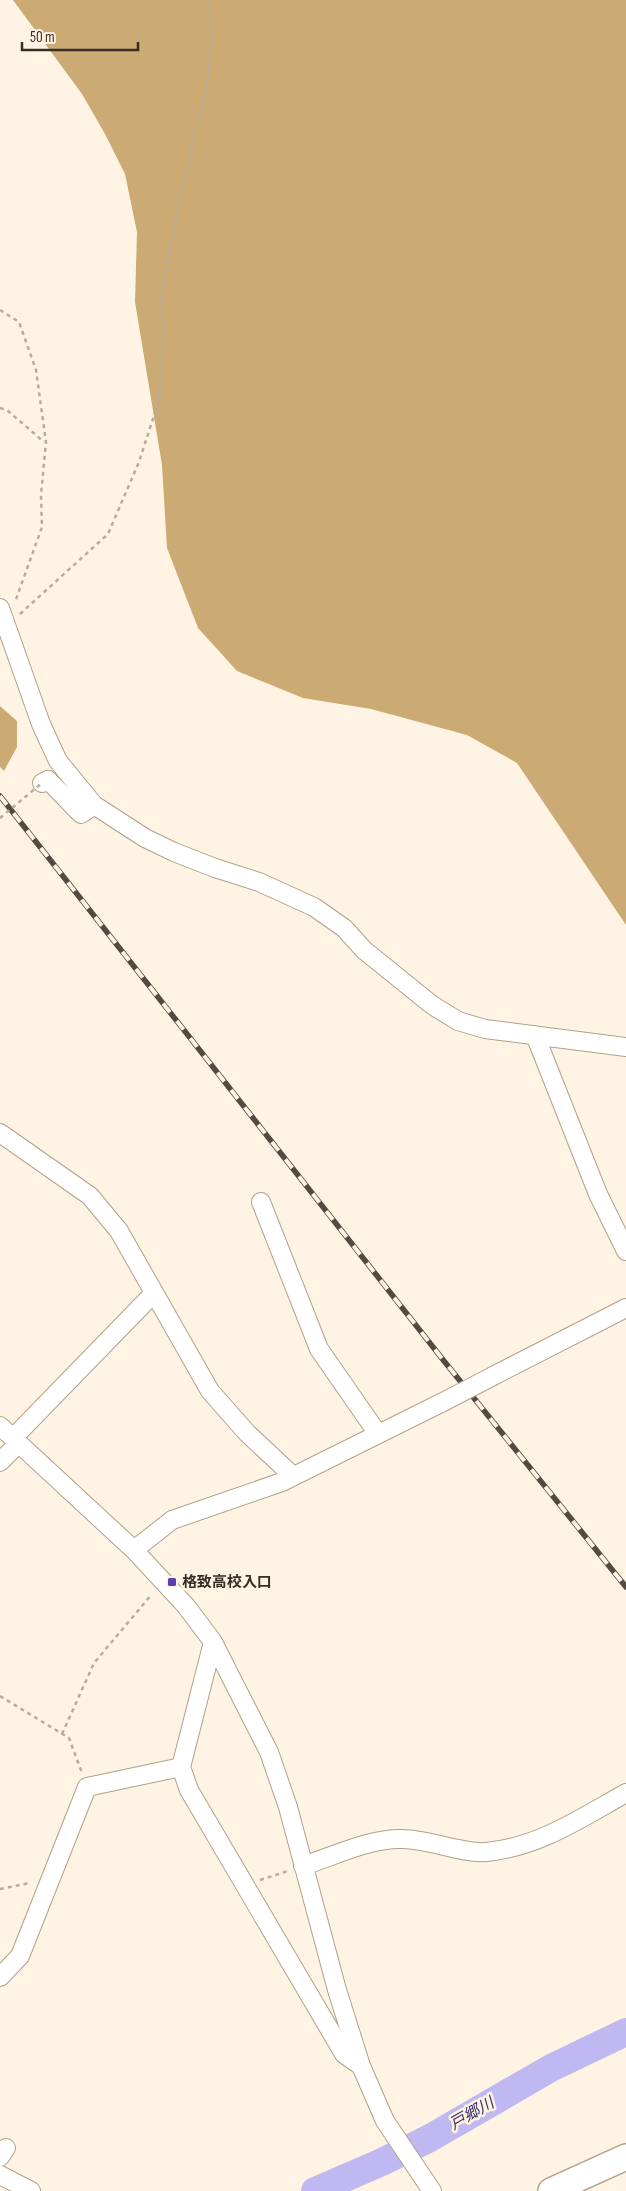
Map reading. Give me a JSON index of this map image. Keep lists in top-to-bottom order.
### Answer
{
  "water": ["戸郷川"],
  "places": {
    "transit": ["格致高校入口"]
  },
  "scale_bar": "50 m"
}
